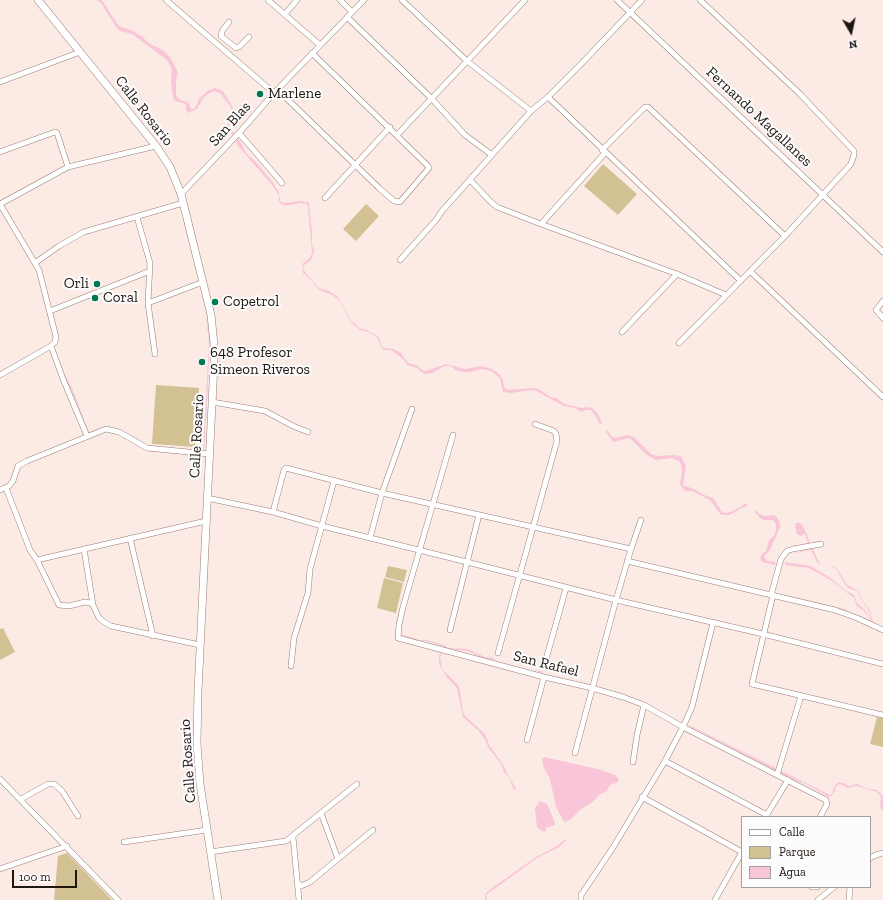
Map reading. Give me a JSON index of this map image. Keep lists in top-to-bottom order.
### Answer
{
  "streets": {
    "main road": ["Calle Rosario"],
    "street": ["Fernando Magallanes", "San Blas", "San Rafael"]
  },
  "crossings": [
    ["Calle Rosario", "San Blas"]
  ],
  "places": [
    "Marlene",
    "Orli",
    "Coral",
    "Copetrol",
    "648 Profesor Simeon Riveros"
  ],
  "legend": ["Calle", "Parque", "Agua"],
  "scale_bar": "100 m",
  "north": "bottom"
}
